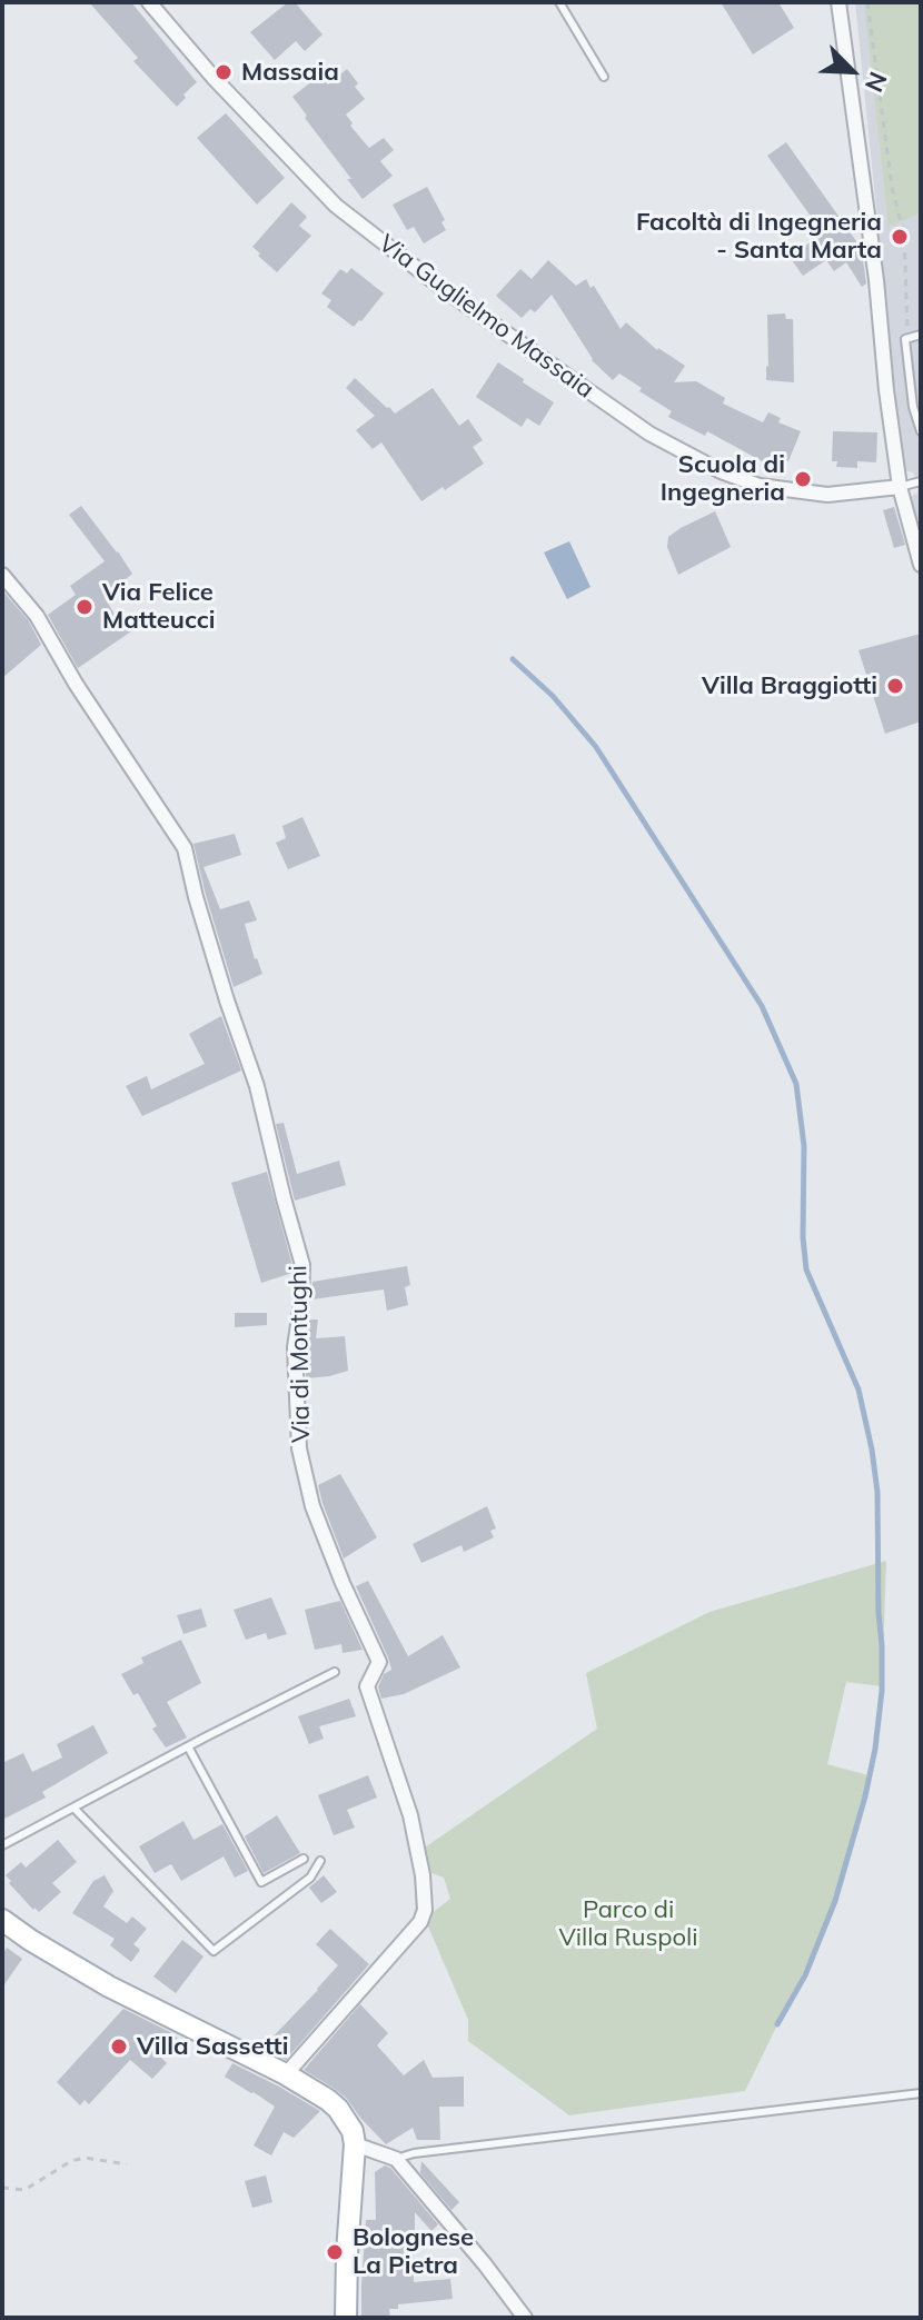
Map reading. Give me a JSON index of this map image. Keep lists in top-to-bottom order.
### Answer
{
  "streets": {
    "street": ["Via Guglielmo Massaia", "Via di Montughi"]
  },
  "parks": ["Parco di Villa Ruspoli"],
  "places": [
    "Massaia",
    "Facoltà di Ingegneria - Santa Marta",
    "Scuola di Ingegneria",
    "Via Felice Matteucci",
    "Villa Braggiotti",
    "Villa Sassetti",
    "Bolognese La Pietra"
  ],
  "north": "bottom right"
}
